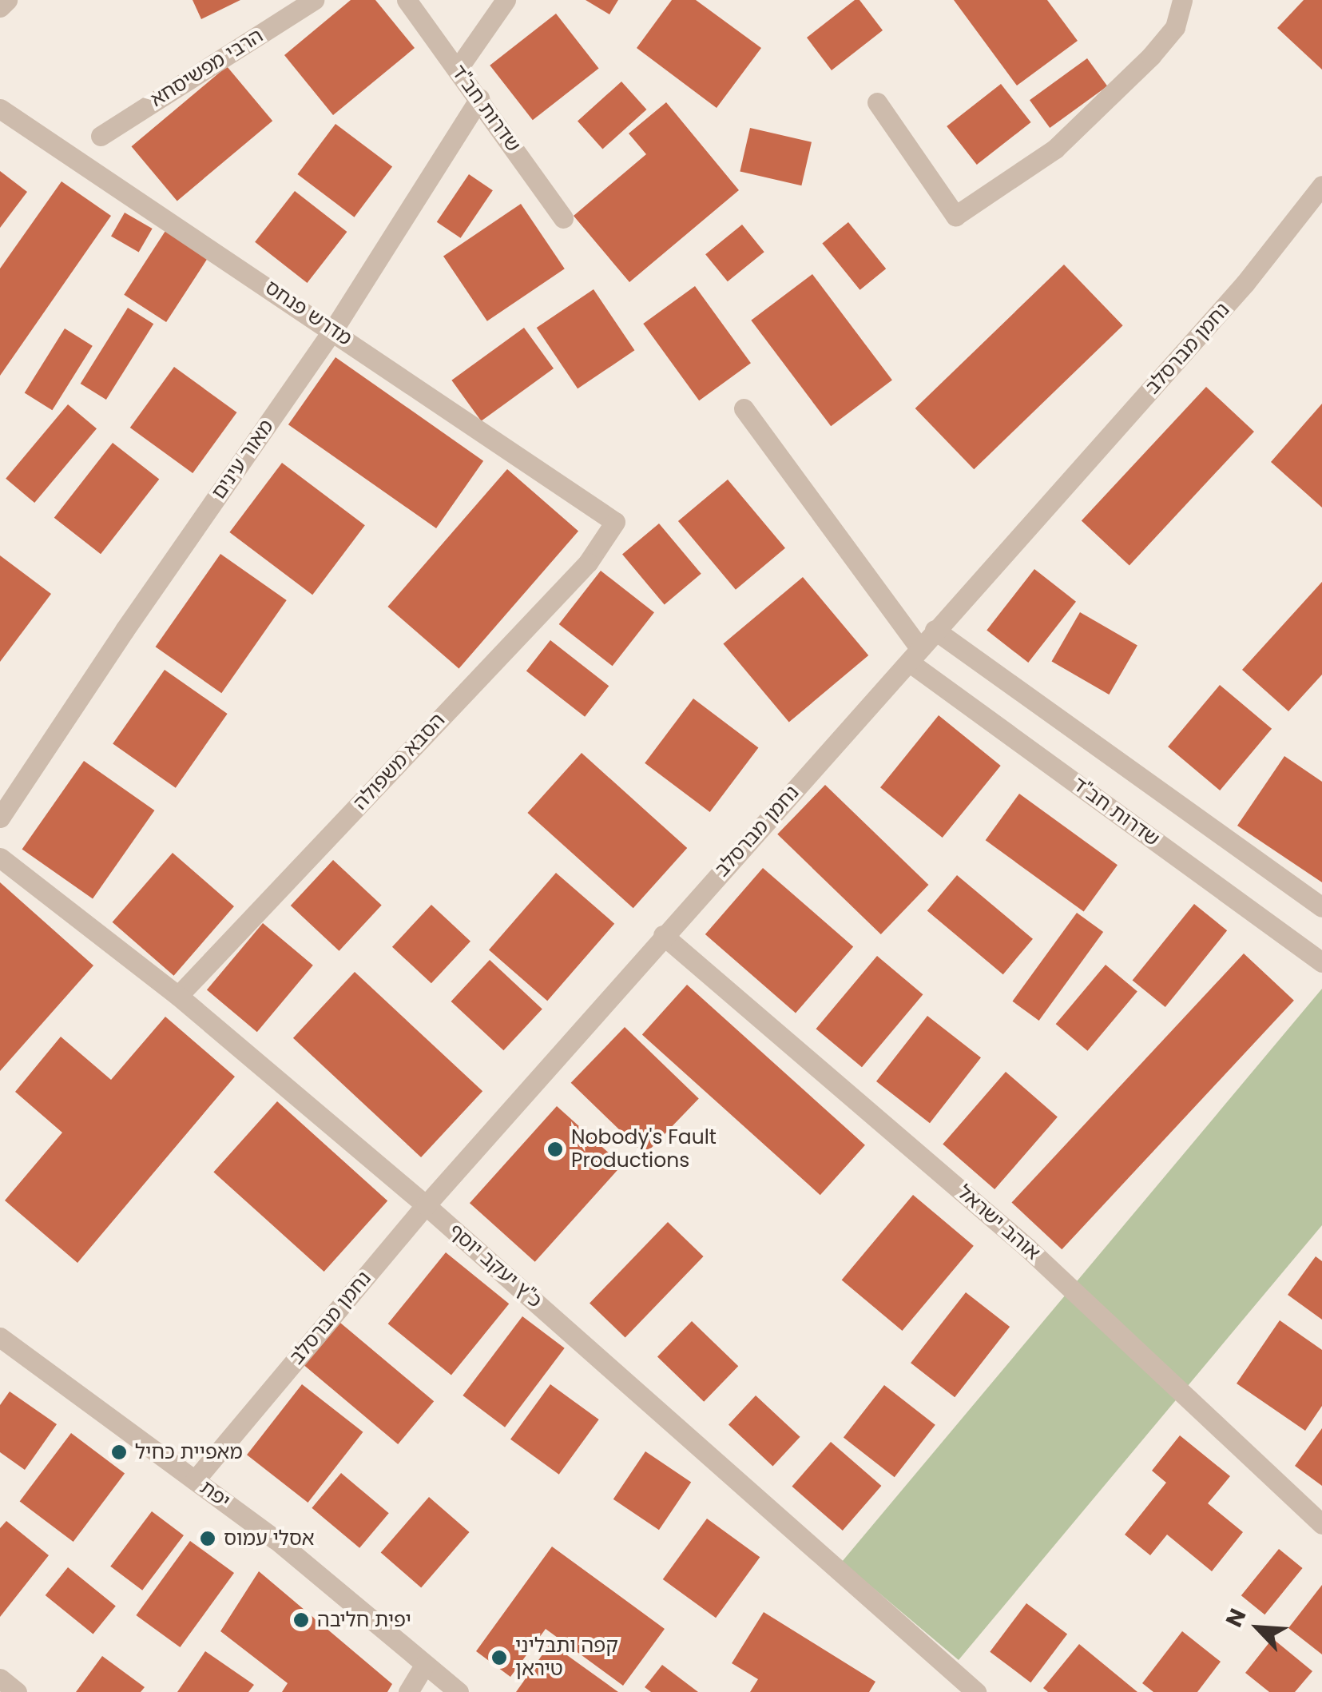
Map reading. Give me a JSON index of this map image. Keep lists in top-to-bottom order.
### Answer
{
  "streets": {
    "street": [
      "הרבי מפשיסחא",
      "שדרות חב\"ד",
      "מדרש פנחס",
      "נחמן מברסלב",
      "מאור עינים",
      "הסבא משפולה",
      "אוהב ישראל",
      "כ\"ץ יעקב יוסף",
      "יפת"
    ]
  },
  "crossings": [
    ["שדרות חב\"ד", "נחמן מברסלב"],
    ["שדרות חב\"ד", "מאור עינים"],
    ["מדרש פנחס", "מאור עינים"],
    ["מדרש פנחס", "הסבא משפולה"],
    ["נחמן מברסלב", "אוהב ישראל"],
    ["נחמן מברסלב", "כ\"ץ יעקב יוסף"],
    ["נחמן מברסלב", "יפת"],
    ["הסבא משפולה", "כ\"ץ יעקב יוסף"]
  ],
  "places": [
    "Nobody's Fault Productions",
    "מאפיית כחיל",
    "אסלי עמוס",
    "יפית חליבה",
    "קפה ותבליני טיראן"
  ],
  "north": "top left"
}
